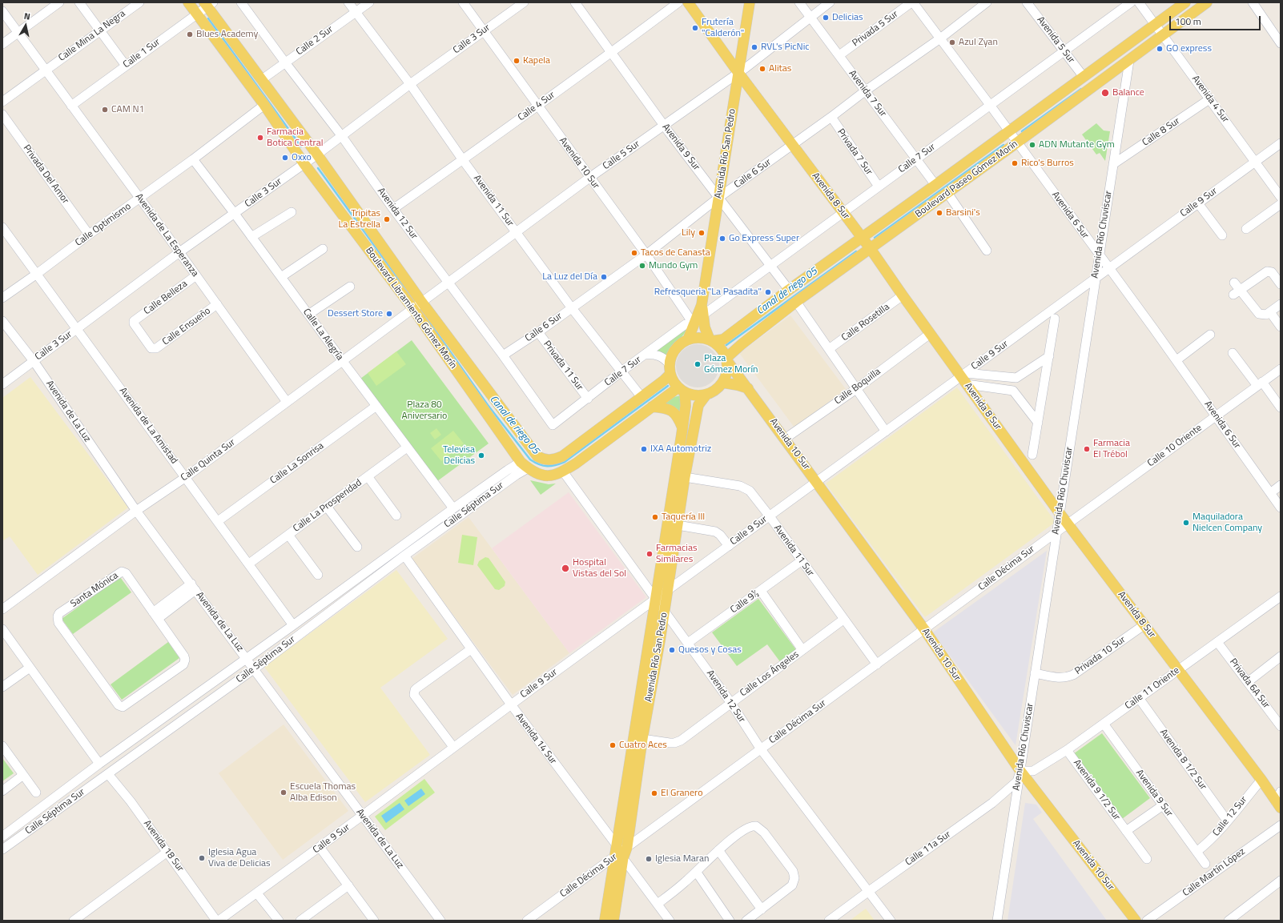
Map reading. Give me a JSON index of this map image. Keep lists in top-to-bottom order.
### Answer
{
  "streets": {
    "main road": [
      "Avenida Río San Pedro",
      "Avenida 10 Sur",
      "Boulevard Paseo Gómez Morín",
      "Avenida 8 Sur",
      "Boulevard Libramiento Gómez Morín"
    ],
    "street": [
      "Privada 5 Sur",
      "Calle Mina La Negra",
      "Calle 3 Sur",
      "Avenida 5 Sur",
      "Calle 2 Sur",
      "Calle 1 Sur",
      "Avenida 7 Sur",
      "Avenida 4 Sur",
      "Calle 4 Sur",
      "Calle 8 Sur",
      "Avenida 9 Sur",
      "Privada 7 Sur",
      "Calle 5 Sur",
      "Calle 7 Sur",
      "Calle 6 Sur",
      "Privada Del Amor",
      "Avenida 11 Sur",
      "Calle 9 Sur",
      "Avenida 12 Sur",
      "Avenida 6 Sur",
      "Calle Optimismo",
      "Avenida Río Chuviscar",
      "Avenida de La Esperanza",
      "Calle Belleza",
      "Calle Rosetilla",
      "Calle Ensueño",
      "Calle La Alegría",
      "Privada 11 Sur",
      "Calle Boquilla",
      "Avenida de La Luz",
      "Avenida de La Amistad",
      "Calle 10 Oriente",
      "Calle Quinta Sur",
      "Calle La Sonrisa",
      "Calle Séptima Sur",
      "Calle La Prosperidad",
      "Calle Décima Sur",
      "Santa Mónica",
      "Calle 9½",
      "Privada 10 Sur",
      "Calle Los Ángeles",
      "Privada 6A Sur",
      "Calle 11 Oriente",
      "Avenida 14 Sur",
      "Avenida 8 1/2 Sur",
      "Avenida 9 1/2 Sur",
      "Calle 12 Sur",
      "Avenida 18 Sur",
      "Calle 11a Sur",
      "Calle Martín López"
    ]
  },
  "crossings": [
    ["Privada 5 Sur", "Avenida 7 Sur"],
    ["Privada 5 Sur", "Avenida 6 Sur"],
    ["Calle Mina La Negra", "Avenida de La Esperanza"],
    ["Calle 3 Sur", "Avenida 10 Sur"],
    ["Calle 3 Sur", "Avenida 11 Sur"],
    ["Calle 3 Sur", "Avenida 12 Sur"],
    ["Calle 3 Sur", "Avenida de La Esperanza"],
    ["Calle 3 Sur", "Boulevard Libramiento Gómez Morín"],
    ["Calle 3 Sur", "Calle La Alegría"],
    ["Calle 3 Sur", "Avenida de La Luz"],
    ["Calle 3 Sur", "Avenida de La Amistad"],
    ["Avenida 5 Sur", "Calle 7 Sur"],
    ["Avenida 5 Sur", "Boulevard Paseo Gómez Morín"],
    ["Calle 2 Sur", "Avenida 11 Sur"],
    ["Calle 2 Sur", "Avenida 12 Sur"],
    ["Calle 2 Sur", "Boulevard Libramiento Gómez Morín"],
    ["Calle 1 Sur", "Avenida de La Esperanza"],
    ["Calle 1 Sur", "Boulevard Libramiento Gómez Morín"],
    ["Avenida 7 Sur", "Calle 5 Sur"],
    ["Avenida 7 Sur", "Calle 7 Sur"],
    ["Avenida 7 Sur", "Calle 6 Sur"],
    ["Avenida 7 Sur", "Boulevard Paseo Gómez Morín"],
    ["Avenida 4 Sur", "Calle 8 Sur"],
    ["Avenida 4 Sur", "Boulevard Paseo Gómez Morín"],
    ["Avenida 4 Sur", "Calle 9 Sur"],
    ["Calle 4 Sur", "Avenida 9 Sur"],
    ["Calle 4 Sur", "Avenida 10 Sur"],
    ["Calle 4 Sur", "Avenida 11 Sur"],
    ["Calle 4 Sur", "Avenida 12 Sur"],
    ["Calle 8 Sur", "Avenida Río Chuviscar"],
    ["Avenida 9 Sur", "Avenida Río San Pedro"],
    ["Avenida 9 Sur", "Calle 5 Sur"],
    ["Avenida 9 Sur", "Calle 7 Sur"],
    ["Avenida 9 Sur", "Calle 6 Sur"],
    ["Avenida 9 Sur", "Boulevard Paseo Gómez Morín"],
    ["Avenida 9 Sur", "Calle 11 Oriente"],
    ["Avenida 9 Sur", "Calle 12 Sur"],
    ["Privada 7 Sur", "Calle 7 Sur"],
    ["Privada 7 Sur", "Calle 6 Sur"],
    ["Avenida Río San Pedro", "Calle 5 Sur"],
    ["Avenida Río San Pedro", "Calle 7 Sur"],
    ["Avenida Río San Pedro", "Avenida 10 Sur"],
    ["Avenida Río San Pedro", "Calle 6 Sur"],
    ["Avenida Río San Pedro", "Boulevard Paseo Gómez Morín"],
    ["Avenida Río San Pedro", "Avenida 8 Sur"],
    ["Avenida Río San Pedro", "Avenida 11 Sur"],
    ["Avenida Río San Pedro", "Calle 9 Sur"],
    ["Avenida Río San Pedro", "Avenida 12 Sur"],
    ["Avenida Río San Pedro", "Boulevard Libramiento Gómez Morín"],
    ["Avenida Río San Pedro", "Calle Décima Sur"],
    ["Avenida Río San Pedro", "Calle Los Ángeles"],
    ["Avenida Río San Pedro", "Avenida 14 Sur"],
    ["Calle 5 Sur", "Avenida 10 Sur"],
    ["Calle 5 Sur", "Avenida 8 Sur"],
    ["Calle 5 Sur", "Avenida 11 Sur"],
    ["Calle 5 Sur", "Avenida 12 Sur"],
    ["Calle 5 Sur", "Boulevard Libramiento Gómez Morín"],
    ["Calle 5 Sur", "Calle Quinta Sur"],
    ["Calle 7 Sur", "Avenida 10 Sur"],
    ["Calle 7 Sur", "Avenida 8 Sur"],
    ["Calle 7 Sur", "Avenida 11 Sur"],
    ["Calle 7 Sur", "Avenida 12 Sur"],
    ["Calle 7 Sur", "Avenida 6 Sur"],
    ["Calle 7 Sur", "Privada 11 Sur"],
    ["Avenida 10 Sur", "Calle 6 Sur"],
    ["Avenida 10 Sur", "Boulevard Paseo Gómez Morín"],
    ["Avenida 10 Sur", "Calle 9 Sur"],
    ["Avenida 10 Sur", "Avenida Río Chuviscar"],
    ["Avenida 10 Sur", "Boulevard Libramiento Gómez Morín"],
    ["Avenida 10 Sur", "Calle Boquilla"],
    ["Avenida 10 Sur", "Calle Décima Sur"],
    ["Avenida 10 Sur", "Calle 11 Oriente"],
    ["Avenida 10 Sur", "Calle 11a Sur"],
    ["Calle 6 Sur", "Avenida 8 Sur"],
    ["Calle 6 Sur", "Avenida 11 Sur"],
    ["Calle 6 Sur", "Avenida 12 Sur"],
    ["Calle 6 Sur", "Avenida 6 Sur"],
    ["Calle 6 Sur", "Privada 11 Sur"],
    ["Privada Del Amor", "Calle Optimismo"],
    ["Boulevard Paseo Gómez Morín", "Avenida 8 Sur"],
    ["Boulevard Paseo Gómez Morín", "Avenida 6 Sur"],
    ["Boulevard Paseo Gómez Morín", "Avenida Río Chuviscar"],
    ["Boulevard Paseo Gómez Morín", "Boulevard Libramiento Gómez Morín"],
    ["Avenida 8 Sur", "Calle 9 Sur"],
    ["Avenida 8 Sur", "Avenida Río Chuviscar"],
    ["Avenida 8 Sur", "Calle Rosetilla"],
    ["Avenida 8 Sur", "Calle Boquilla"],
    ["Avenida 8 Sur", "Calle 10 Oriente"],
    ["Avenida 8 Sur", "Calle Décima Sur"],
    ["Avenida 8 Sur", "Privada 10 Sur"],
    ["Avenida 8 Sur", "Calle 11 Oriente"],
    ["Avenida 8 Sur", "Calle 12 Sur"],
    ["Avenida 11 Sur", "Calle 9 Sur"],
    ["Avenida 11 Sur", "Boulevard Libramiento Gómez Morín"],
    ["Avenida 11 Sur", "Calle Décima Sur"],
    ["Avenida 11 Sur", "Calle 9½"],
    ["Avenida 11 Sur", "Calle Los Ángeles"],
    ["Calle 9 Sur", "Avenida 12 Sur"],
    ["Calle 9 Sur", "Avenida 6 Sur"],
    ["Calle 9 Sur", "Avenida Río Chuviscar"],
    ["Calle 9 Sur", "Avenida de La Luz"],
    ["Calle 9 Sur", "Avenida 14 Sur"],
    ["Calle 9 Sur", "Avenida 18 Sur"],
    ["Avenida 12 Sur", "Calle Décima Sur"],
    ["Avenida 12 Sur", "Calle 9½"],
    ["Avenida 12 Sur", "Calle Los Ángeles"],
    ["Avenida 12 Sur", "Calle 11a Sur"],
    ["Avenida 6 Sur", "Avenida Río Chuviscar"],
    ["Avenida 6 Sur", "Calle 10 Oriente"],
    ["Calle Optimismo", "Avenida de La Esperanza"],
    ["Calle Optimismo", "Boulevard Libramiento Gómez Morín"],
    ["Calle Optimismo", "Calle La Alegría"],
    ["Calle Optimismo", "Avenida de La Amistad"],
    ["Avenida Río Chuviscar", "Calle Décima Sur"],
    ["Avenida Río Chuviscar", "Privada 10 Sur"],
    ["Avenida Río Chuviscar", "Calle 11 Oriente"],
    ["Avenida Río Chuviscar", "Calle 11a Sur"],
    ["Avenida de La Esperanza", "Calle Belleza"],
    ["Avenida de La Esperanza", "Calle Ensueño"],
    ["Avenida de La Esperanza", "Calle Quinta Sur"],
    ["Calle Belleza", "Calle Ensueño"],
    ["Boulevard Libramiento Gómez Morín", "Calle Quinta Sur"],
    ["Boulevard Libramiento Gómez Morín", "Calle Séptima Sur"],
    ["Calle La Alegría", "Calle Quinta Sur"],
    ["Calle La Alegría", "Calle La Sonrisa"],
    ["Calle La Alegría", "Calle Séptima Sur"],
    ["Calle La Alegría", "Calle La Prosperidad"],
    ["Avenida de La Luz", "Calle Quinta Sur"],
    ["Avenida de La Luz", "Calle Séptima Sur"],
    ["Avenida de La Amistad", "Calle Quinta Sur"],
    ["Avenida de La Amistad", "Calle La Sonrisa"],
    ["Avenida de La Amistad", "Calle Séptima Sur"],
    ["Avenida de La Amistad", "Calle La Prosperidad"],
    ["Calle 10 Oriente", "Calle Décima Sur"],
    ["Calle Séptima Sur", "Avenida 14 Sur"],
    ["Calle Séptima Sur", "Avenida 18 Sur"],
    ["Calle Décima Sur", "Avenida 14 Sur"],
    ["Privada 6A Sur", "Calle 11 Oriente"],
    ["Calle 11 Oriente", "Avenida 8 1/2 Sur"],
    ["Calle 11 Oriente", "Avenida 9 1/2 Sur"],
    ["Calle 11 Oriente", "Calle 11a Sur"],
    ["Avenida 8 1/2 Sur", "Calle 12 Sur"]
  ],
  "water": ["Canal de riego 05"],
  "parks": ["Plaza 80 Aniversario"],
  "places": [
    "Delicias",
    "Frutería \"Calderón\"",
    "Blues Academy",
    "Azul Zyan",
    "RVL's PicNic",
    "GO express",
    "Kapela",
    "Alitas",
    "Balance",
    "CAM N1",
    "Farmacia Botica Central",
    "ADN Mutante Gym",
    "Oxxo",
    "Rico's Burros",
    "Barsini's",
    "Tripitas La Estrella",
    "Lily",
    "Go Express Super",
    "Tacos de Canasta",
    "Mundo Gym",
    "La Luz del Día",
    "Refresqueria \"La Pasadita\"",
    "Dessert Store",
    "Plaza Gómez Morín",
    "IXA Automotriz",
    "Farmacia El Trébol",
    "Televisa Delicias",
    "Taquería III",
    "Maquiladora Nielcen Company",
    "Farmacias Similares",
    "Hospital Vistas del Sol",
    "Quesos y Cosas",
    "Cuatro Aces",
    "Escuela Thomas Alba Edison",
    "El Granero",
    "Iglesia Agua Viva de Delicias",
    "Iglesia Maran"
  ],
  "scale_bar": "100 m",
  "north": "top"
}
